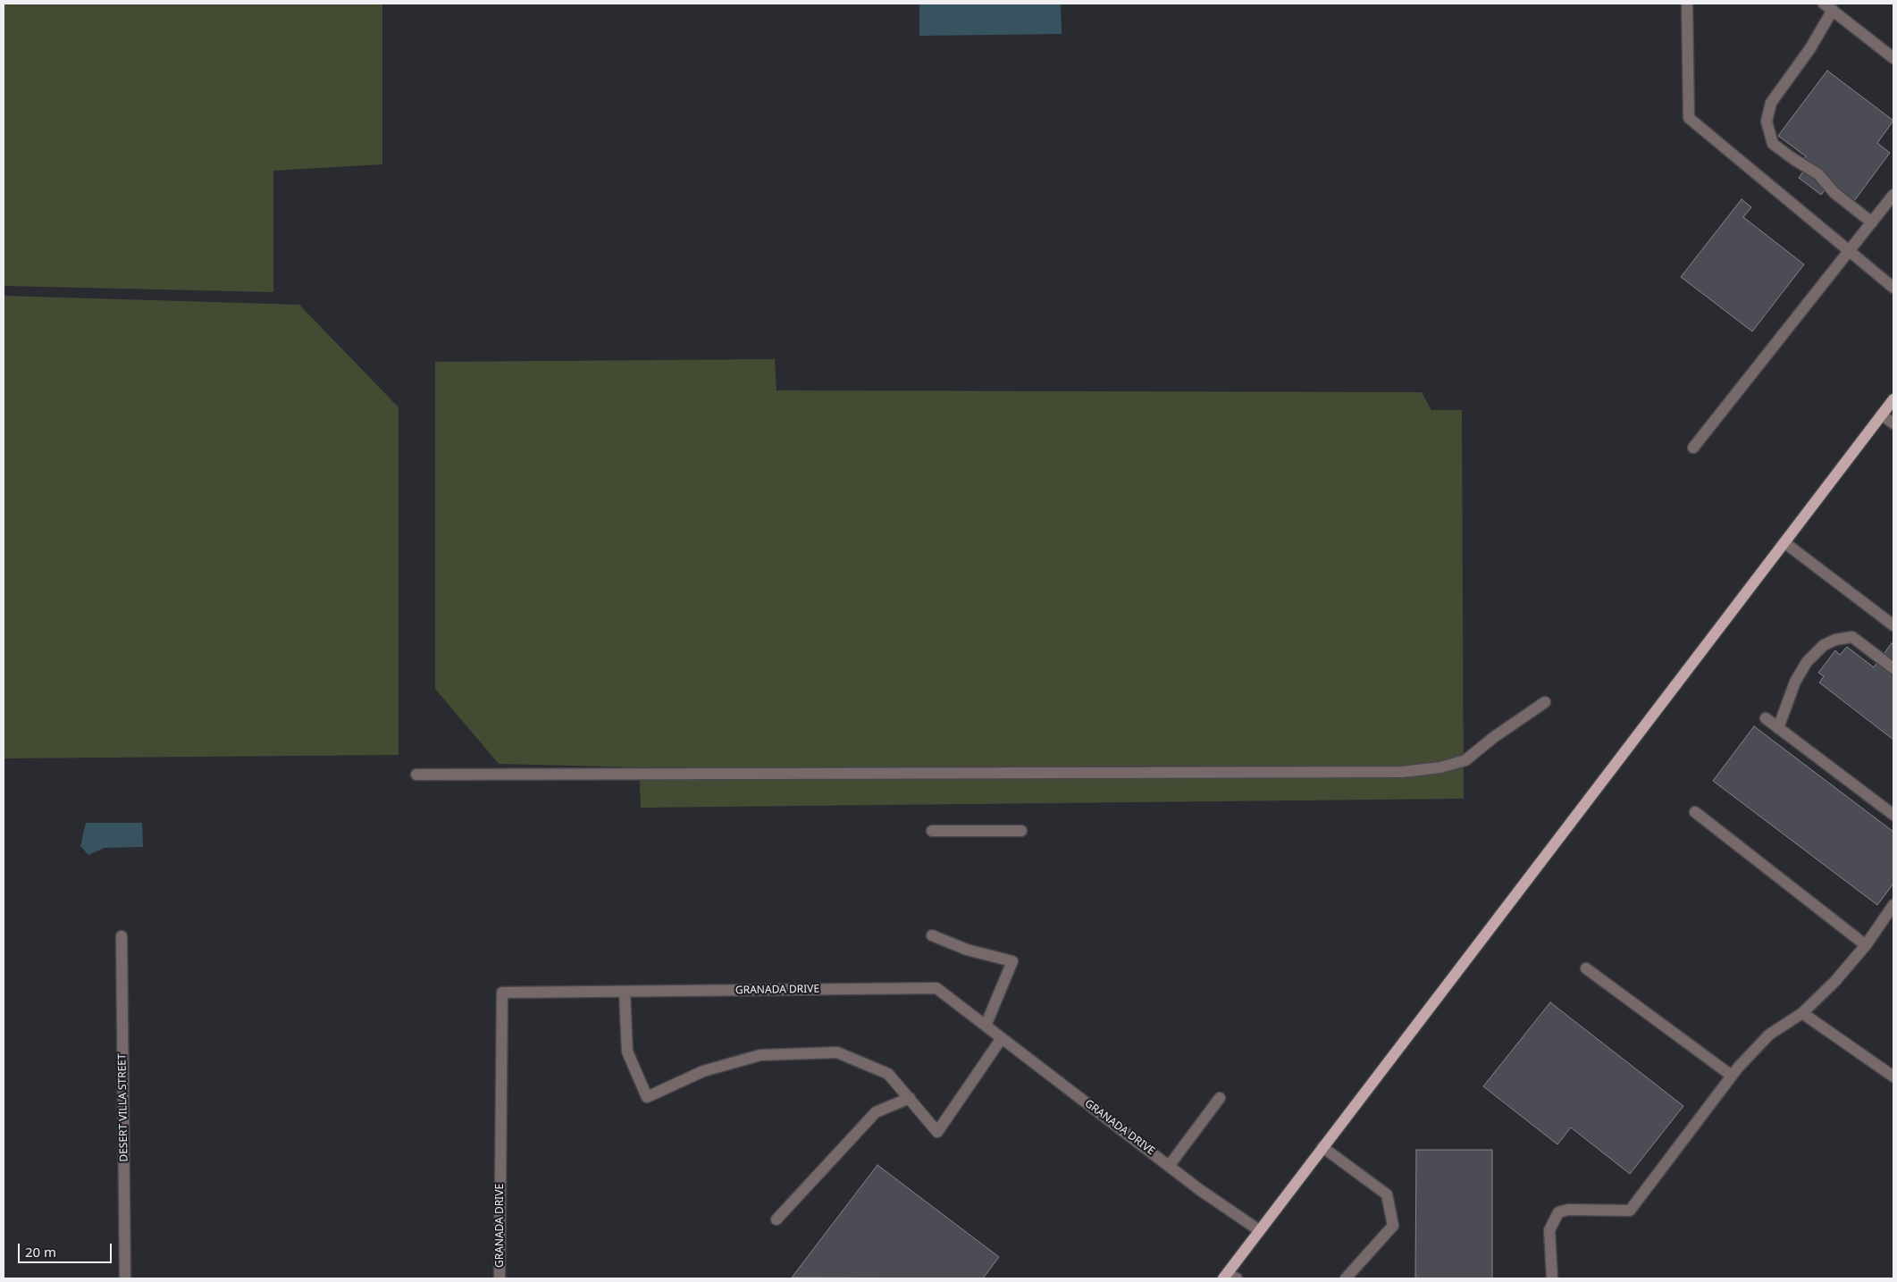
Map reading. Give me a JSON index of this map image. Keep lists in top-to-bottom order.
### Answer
{
  "streets": {
    "street": ["GRANADA DRIVE", "DESERT VILLA STREET"]
  },
  "scale_bar": "20 m"
}
